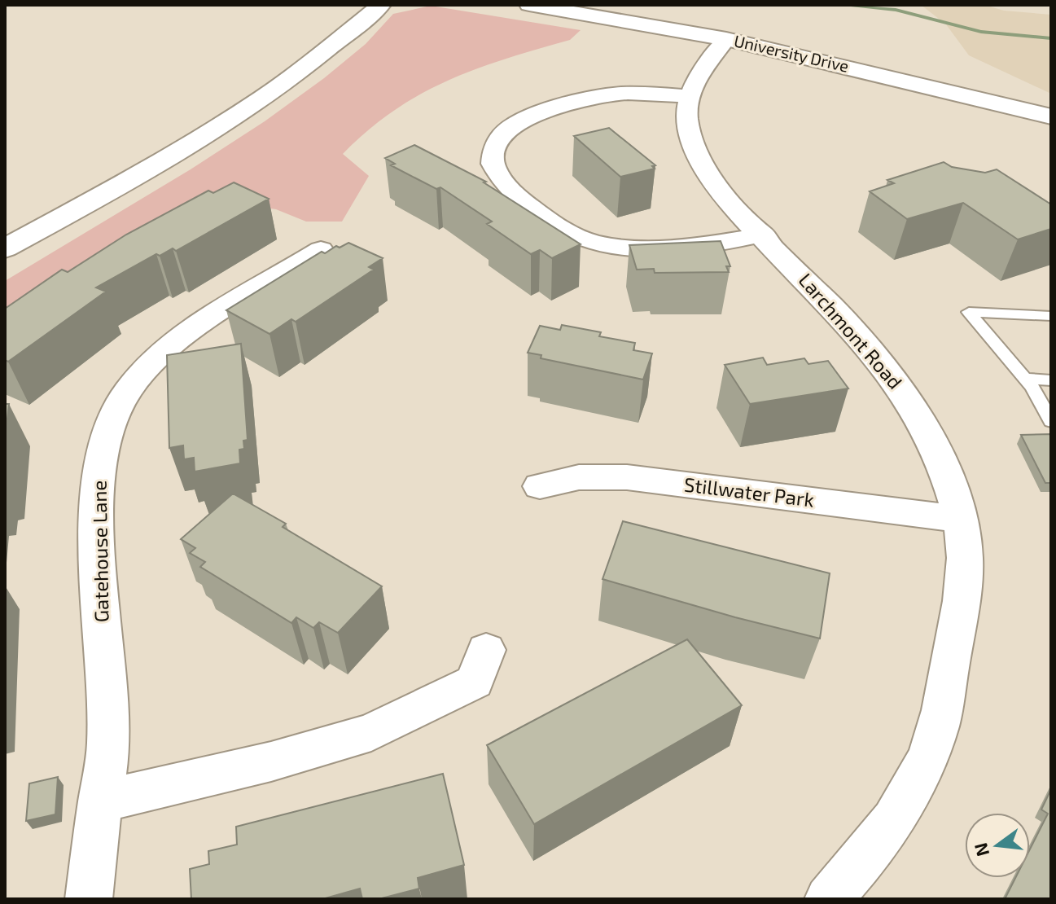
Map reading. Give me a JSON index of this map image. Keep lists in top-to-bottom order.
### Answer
{
  "streets": {
    "main road": ["University Drive"],
    "street": ["Larchmont Road", "Stillwater Park", "Gatehouse Lane"]
  },
  "crossings": [
    ["University Drive", "Larchmont Road"],
    ["Larchmont Road", "Stillwater Park"]
  ],
  "north": "left"
}
